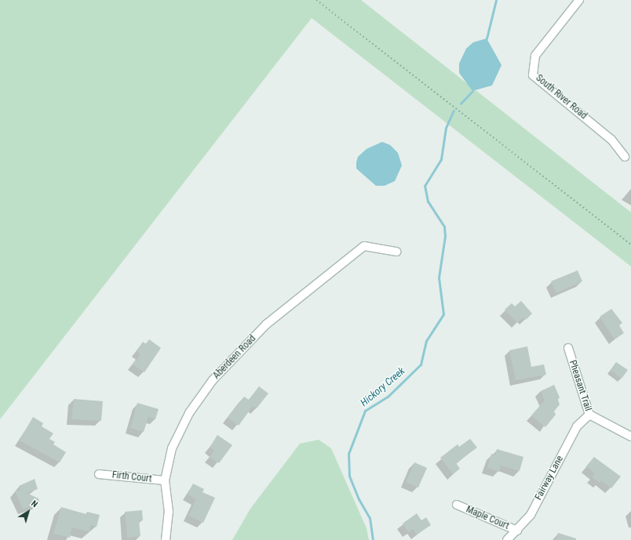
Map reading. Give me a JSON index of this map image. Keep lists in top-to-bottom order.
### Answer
{
  "streets": {
    "street": [
      "South River Road",
      "Aberdeen Road",
      "Pheasant Trail",
      "Firth Court",
      "Fairway Lane",
      "Maple Court"
    ]
  },
  "crossings": [
    ["Aberdeen Road", "Firth Court"],
    ["Pheasant Trail", "Fairway Lane"],
    ["Fairway Lane", "Maple Court"]
  ],
  "water": ["Hickory Creek"],
  "north": "top right"
}
